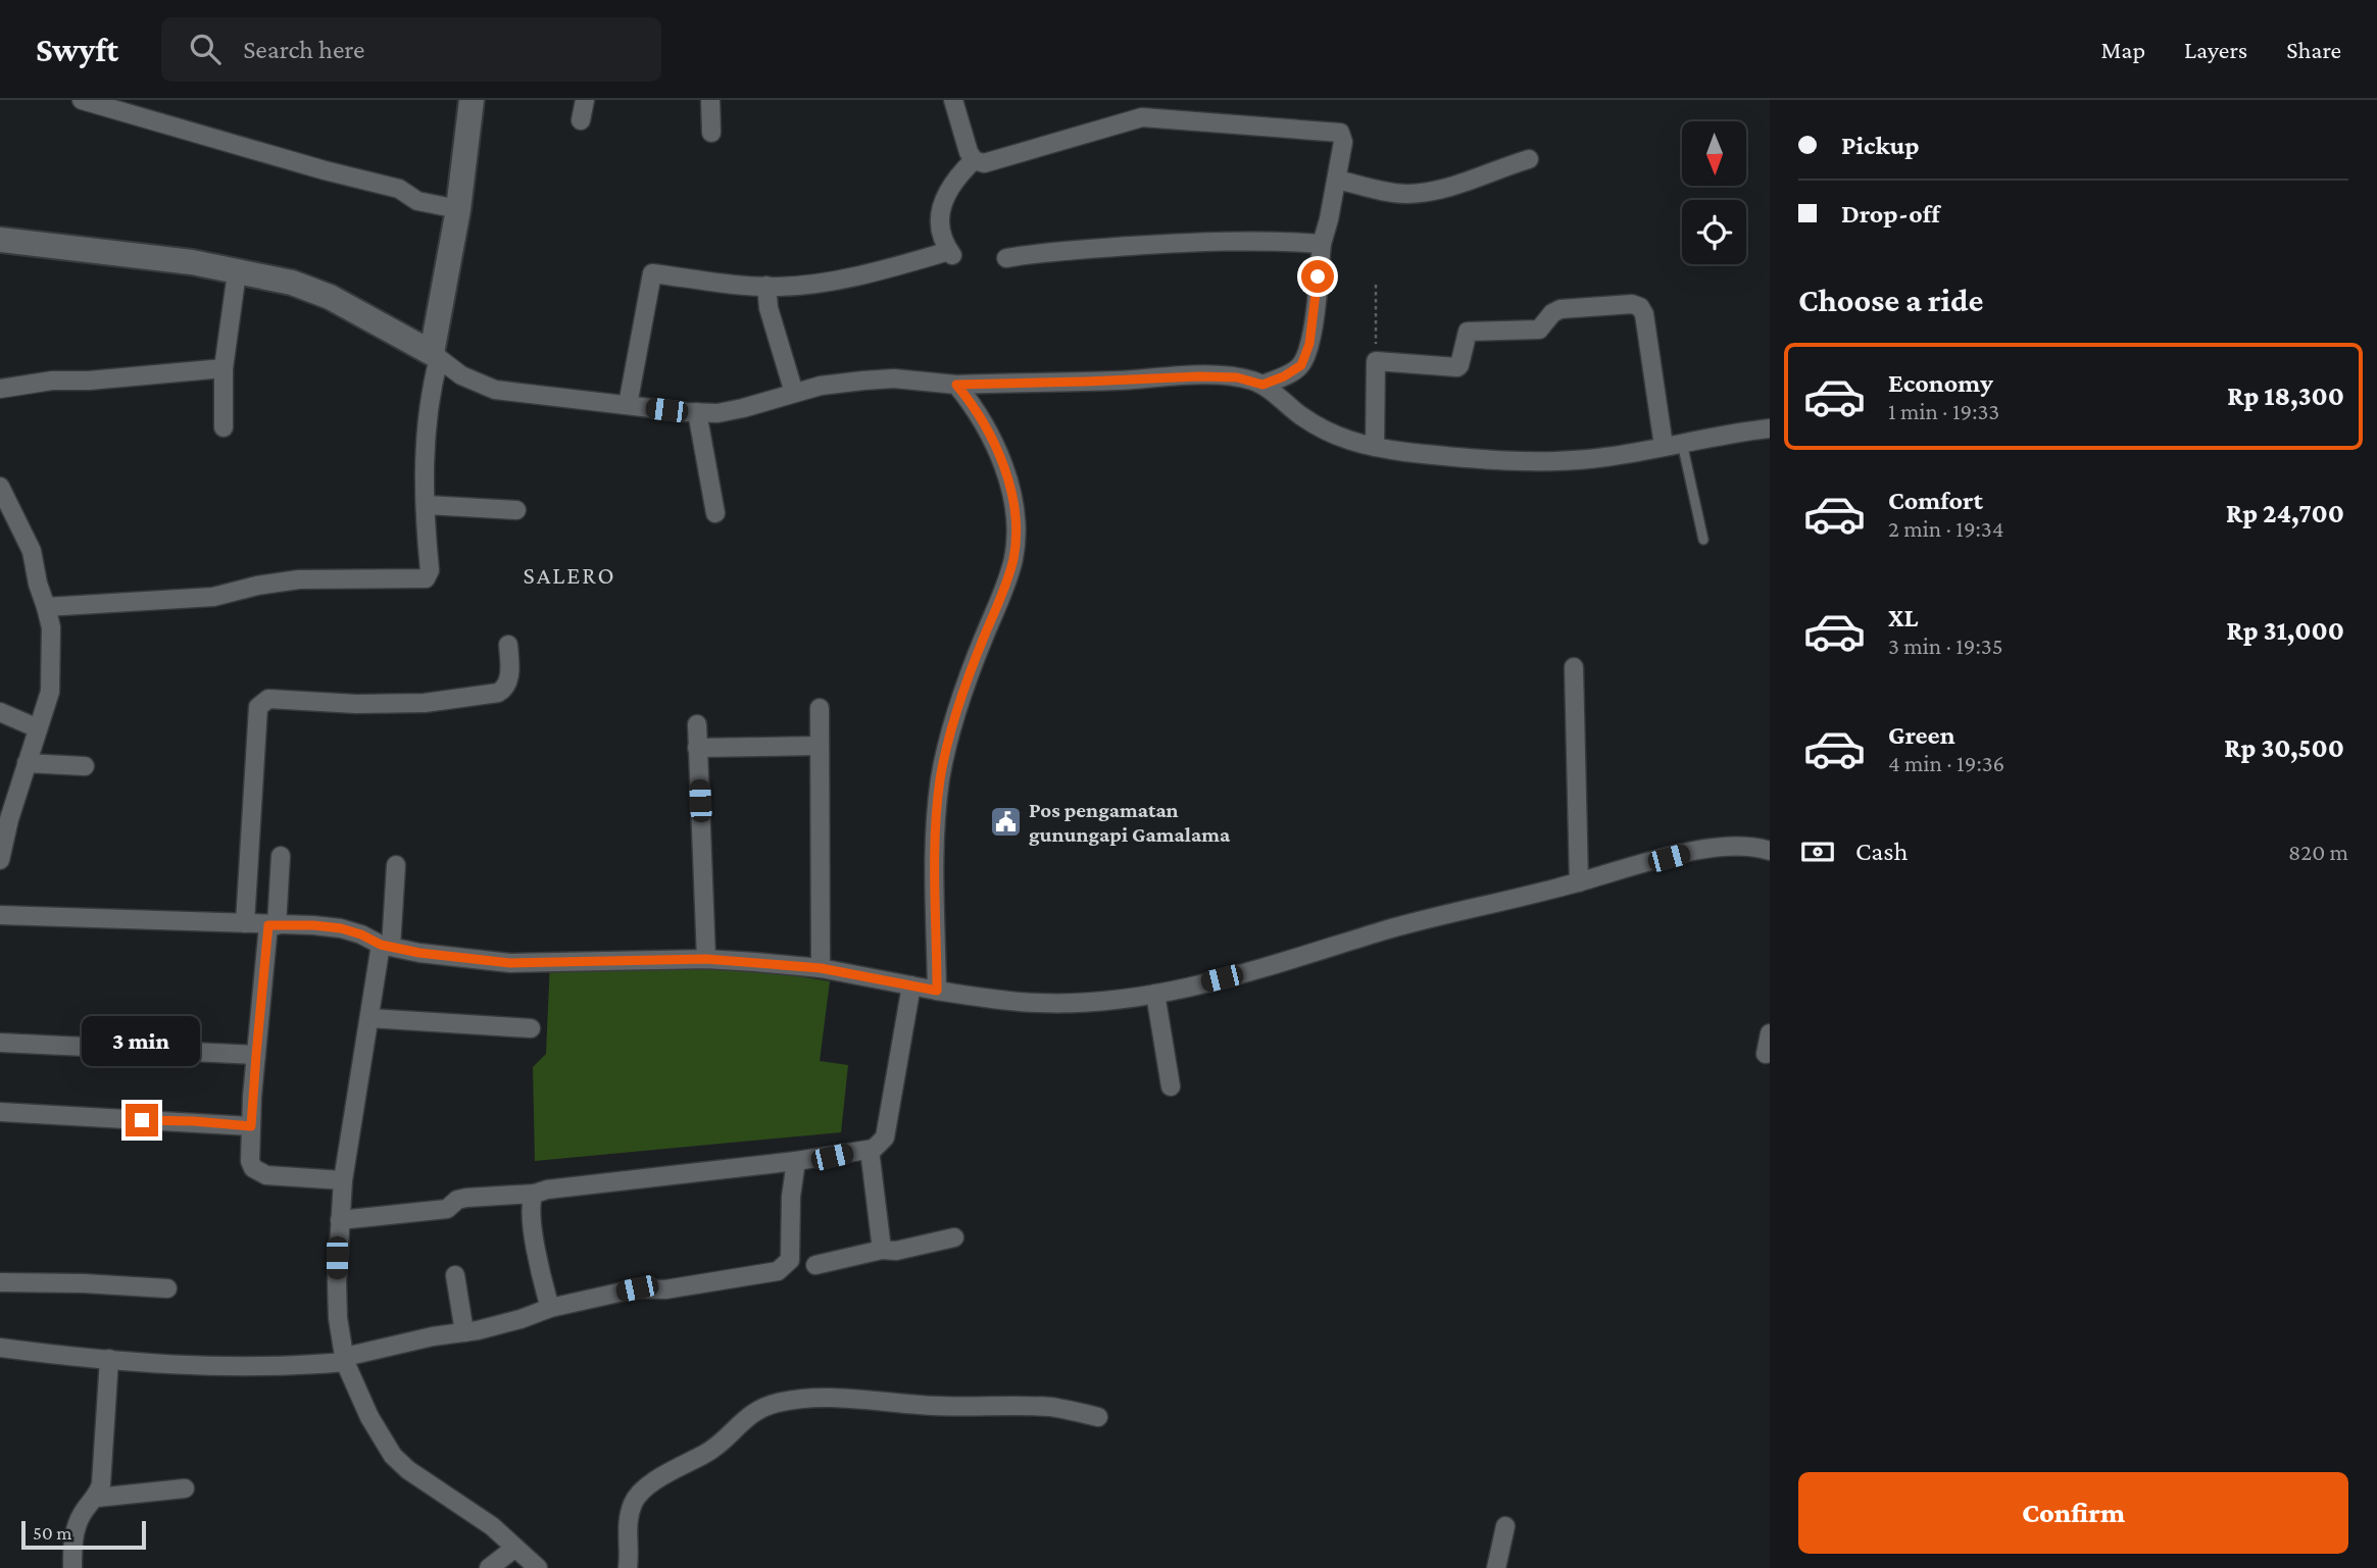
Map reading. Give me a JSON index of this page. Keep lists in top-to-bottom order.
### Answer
{
  "districts": ["SALERO"],
  "places": {
    "public building": ["Pos pengamatan gunungapi Gamalama"]
  },
  "scale_bar": "50 m",
  "north": "bottom",
  "page": {
    "header": "Swyft",
    "search": "Search here",
    "nav": ["Map", "Layers", "Share"],
    "banner": ["Pickup", "Drop-off"],
    "heading": "Choose a ride",
    "list": [
      {
        "name": "Economy",
        "note": "1 min · 19:33",
        "value": "Rp 18,300"
      },
      {
        "name": "Comfort",
        "note": "2 min · 19:34",
        "value": "Rp 24,700"
      },
      {
        "name": "XL",
        "note": "3 min · 19:35",
        "value": "Rp 31,000"
      },
      {
        "name": "Green",
        "note": "4 min · 19:36",
        "value": "Rp 30,500"
      }
    ],
    "pay": ["Cash", "820 m"],
    "bubble": "3 min",
    "buttons": "Confirm",
    "scale": "50 m"
  }
}
